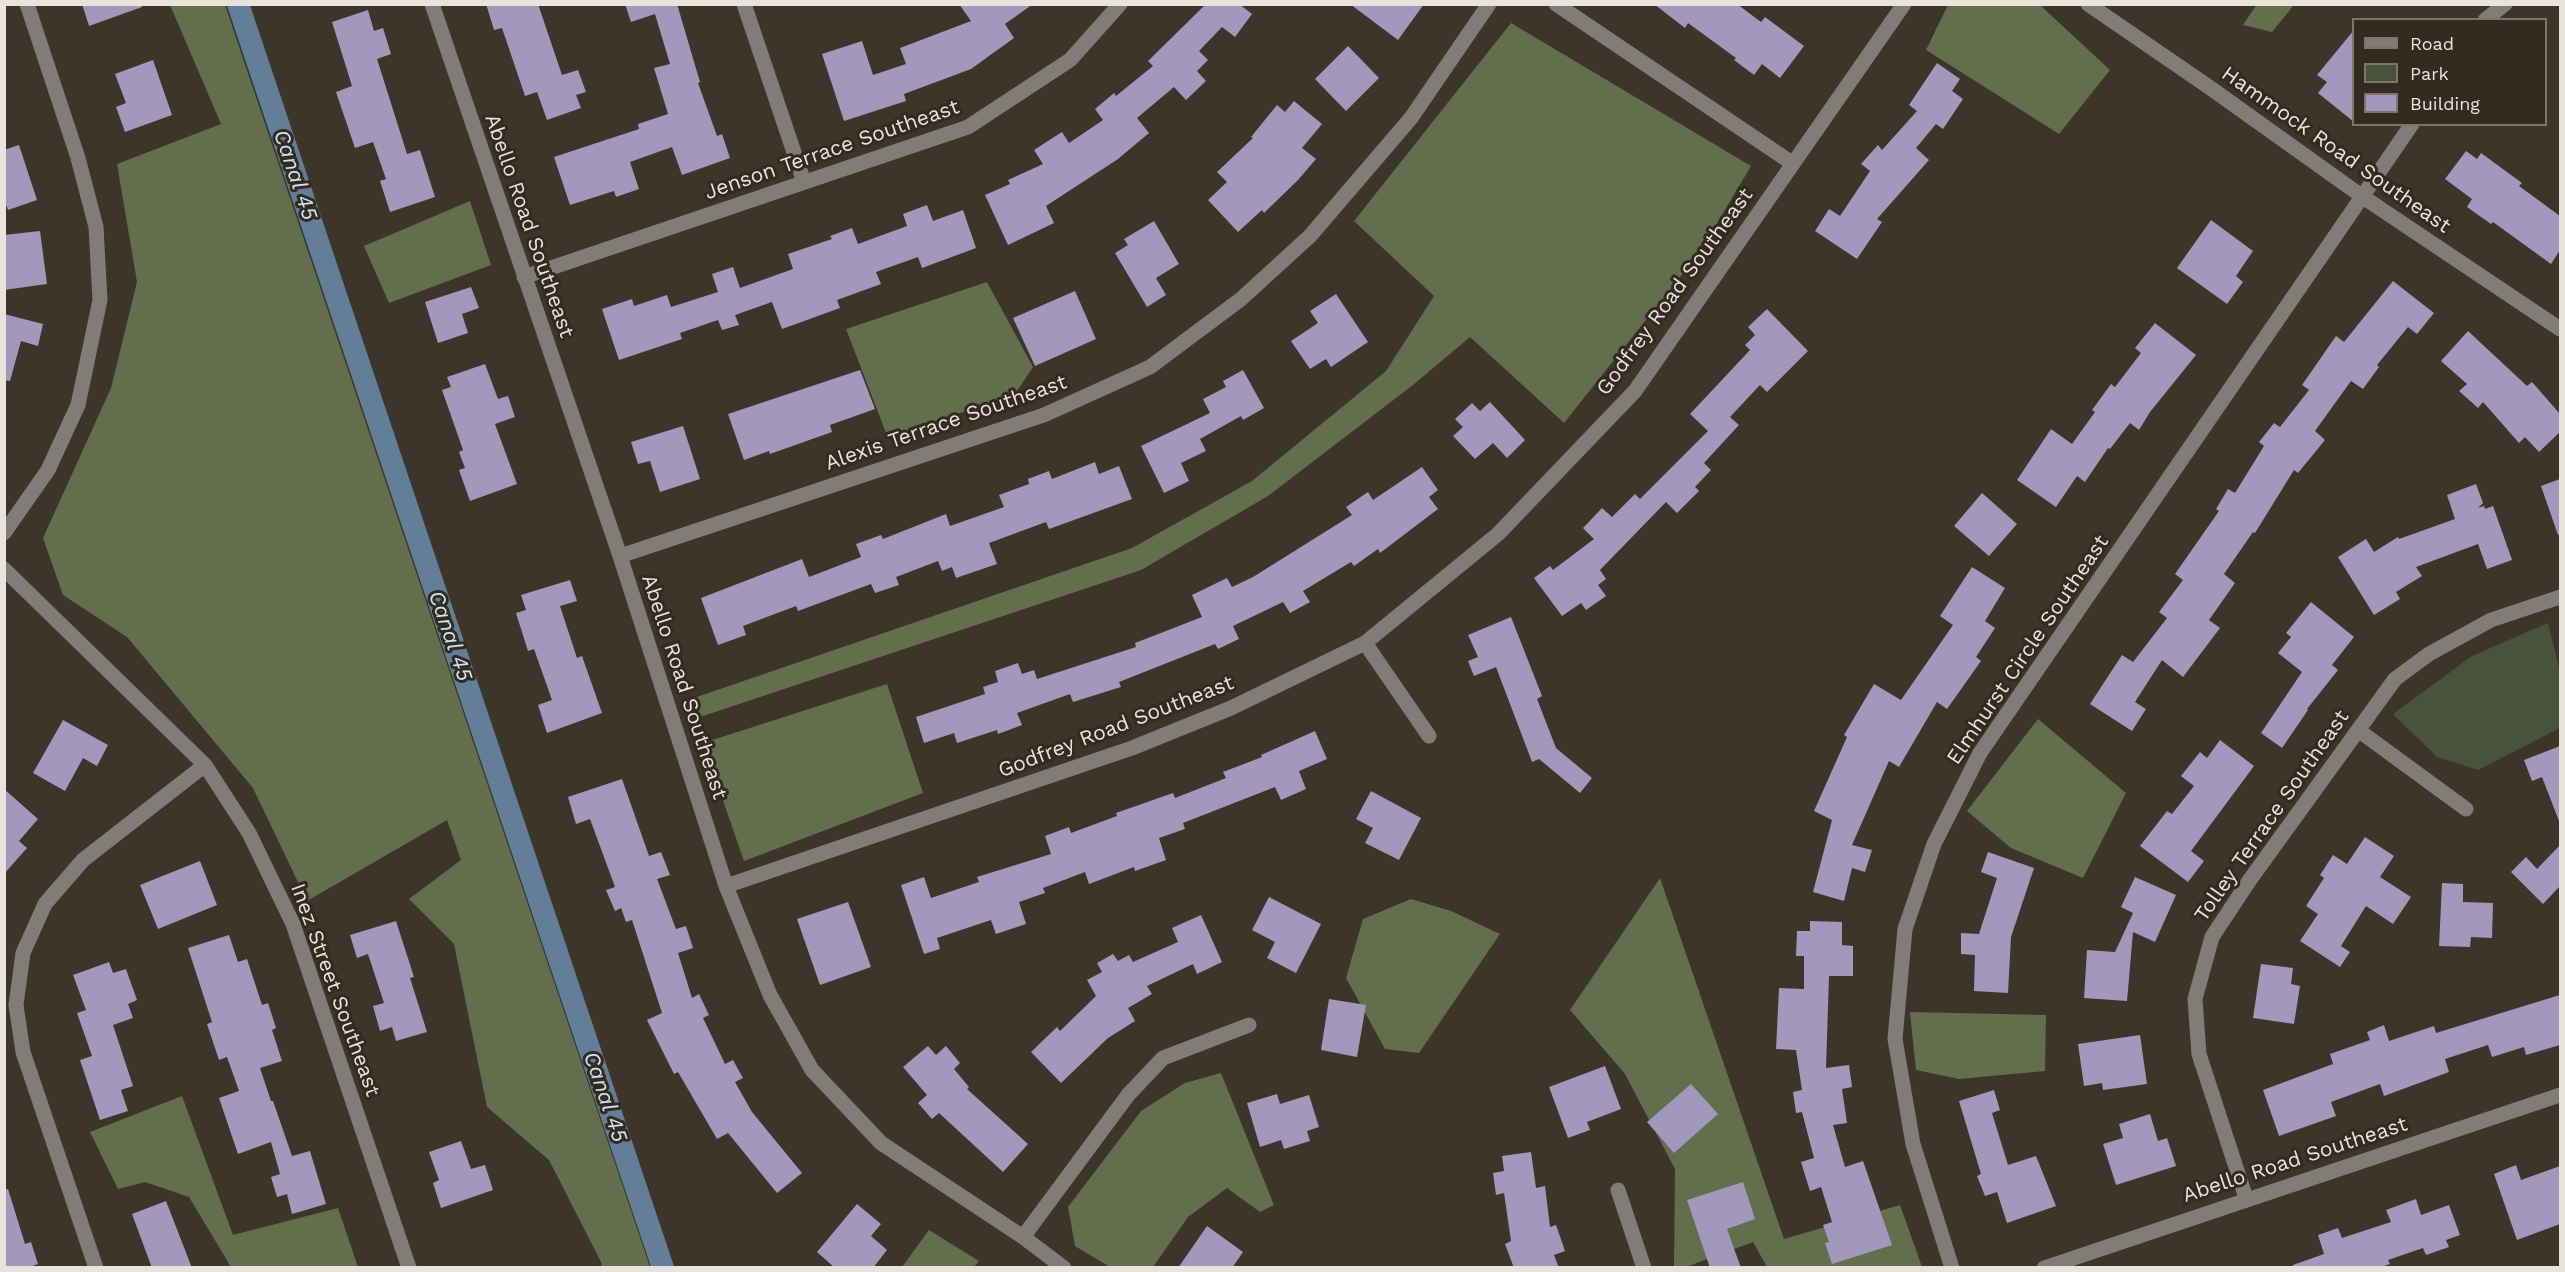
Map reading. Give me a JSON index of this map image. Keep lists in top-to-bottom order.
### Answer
{
  "streets": {
    "street": [
      "Jenson Terrace Southeast",
      "Hammock Road Southeast",
      "Abello Road Southeast",
      "Godfrey Road Southeast",
      "Alexis Terrace Southeast",
      "Elmhurst Circle Southeast",
      "Tolley Terrace Southeast",
      "Inez Street Southeast"
    ]
  },
  "crossings": [
    ["Jenson Terrace Southeast", "Abello Road Southeast"],
    ["Hammock Road Southeast", "Elmhurst Circle Southeast"],
    ["Abello Road Southeast", "Godfrey Road Southeast"],
    ["Abello Road Southeast", "Alexis Terrace Southeast"],
    ["Abello Road Southeast", "Tolley Terrace Southeast"]
  ],
  "water": ["Canal 45"],
  "legend": ["Road", "Park", "Building"]
}
